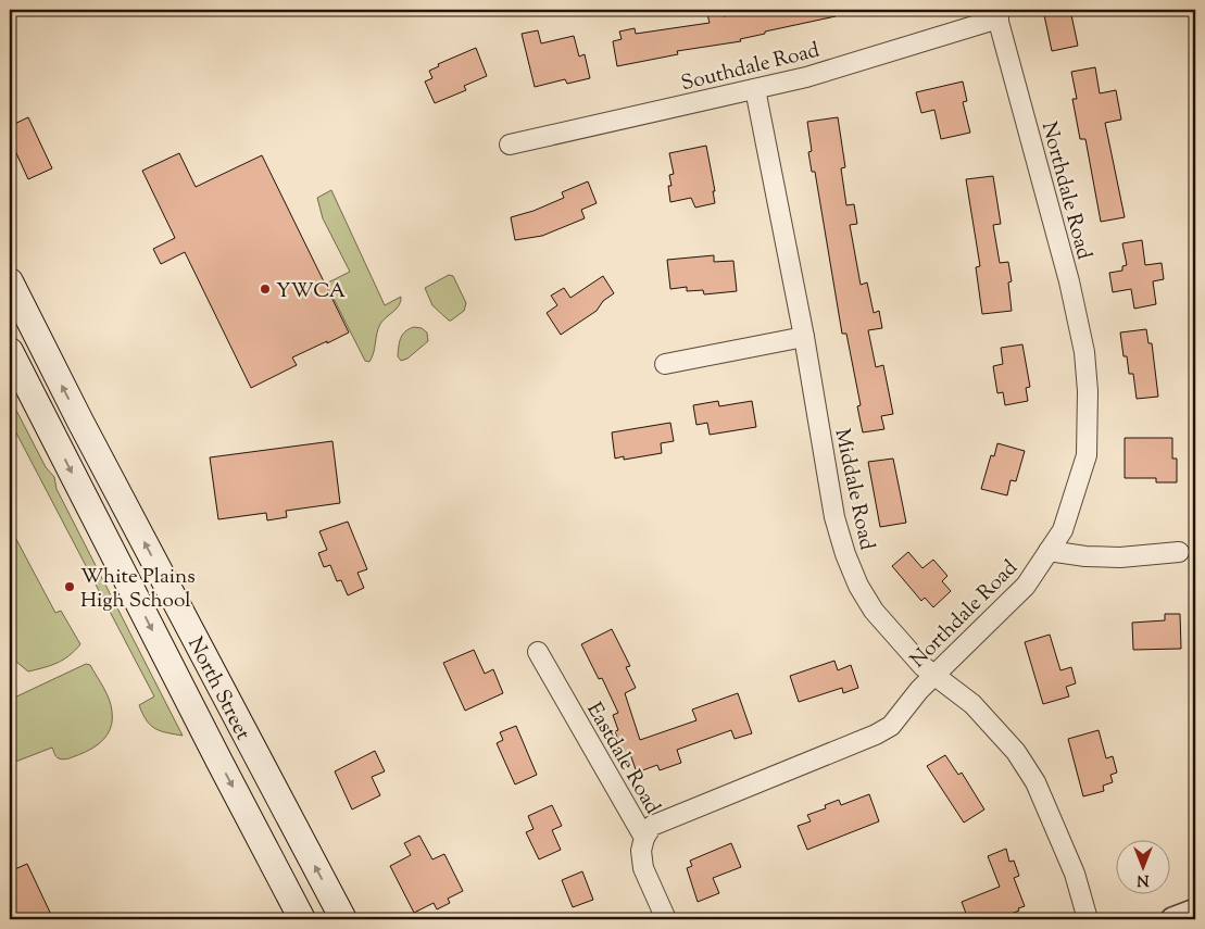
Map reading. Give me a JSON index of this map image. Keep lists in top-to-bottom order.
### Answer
{
  "streets": {
    "main road": ["North Street"],
    "street": [
      "Southdale Road",
      "Northdale Road",
      "Middale Road",
      "Eastdale Road"
    ]
  },
  "crossings": [
    ["Southdale Road", "Northdale Road"],
    ["Southdale Road", "Middale Road"],
    ["Northdale Road", "Middale Road"],
    ["Northdale Road", "Eastdale Road"]
  ],
  "places": ["YWCA", "White Plains High School"],
  "north": "bottom"
}
